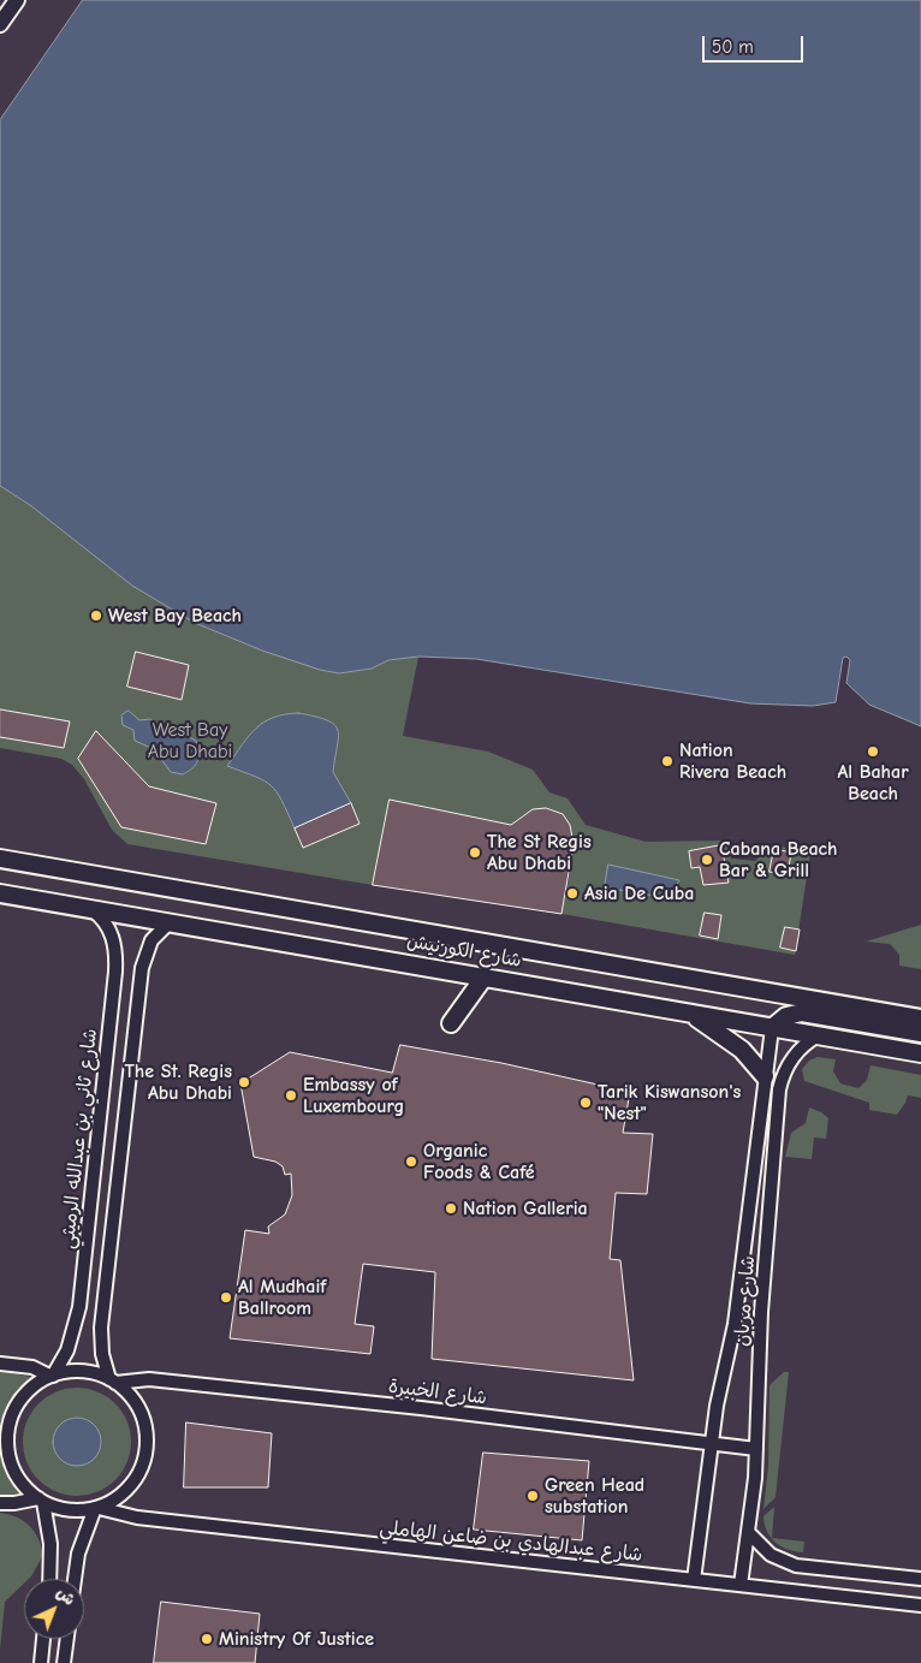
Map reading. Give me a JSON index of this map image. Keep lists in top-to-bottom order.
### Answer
{
  "streets": {
    "main road": ["شارع الكورنيش"],
    "street": [
      "شارع ثاني بن عبدالله الرميثي",
      "شارع مربان",
      "شارع الخبيرة",
      "شارع عبدالهادي بن ضاعن الهاملي"
    ]
  },
  "crossings": [
    ["شارع الكورنيش", "شارع ثاني بن عبدالله الرميثي"],
    ["شارع الكورنيش", "شارع مربان"],
    ["شارع ثاني بن عبدالله الرميثي", "شارع الخبيرة"],
    ["شارع ثاني بن عبدالله الرميثي", "شارع عبدالهادي بن ضاعن الهاملي"],
    ["شارع مربان", "شارع الخبيرة"],
    ["شارع مربان", "شارع عبدالهادي بن ضاعن الهاملي"],
    ["شارع الخبيرة", "شارع عبدالهادي بن ضاعن الهاملي"]
  ],
  "parks": ["West Bay Abu Dhabi"],
  "places": [
    "West Bay Beach",
    "Al Bahar Beach",
    "Nation Rivera Beach",
    "The St Regis Abu Dhabi",
    "Cabana Beach Bar & Grill",
    "Asia De Cuba",
    "The St. Regis Abu Dhabi",
    "Embassy of Luxembourg",
    "Tarik Kiswanson's \"Nest\"",
    "Organic Foods & Café",
    "Nation Galleria",
    "Al Mudhaif Ballroom",
    "Green Head substation",
    "Ministry Of Justice"
  ],
  "scale_bar": "50 m",
  "north": "top right"
}
